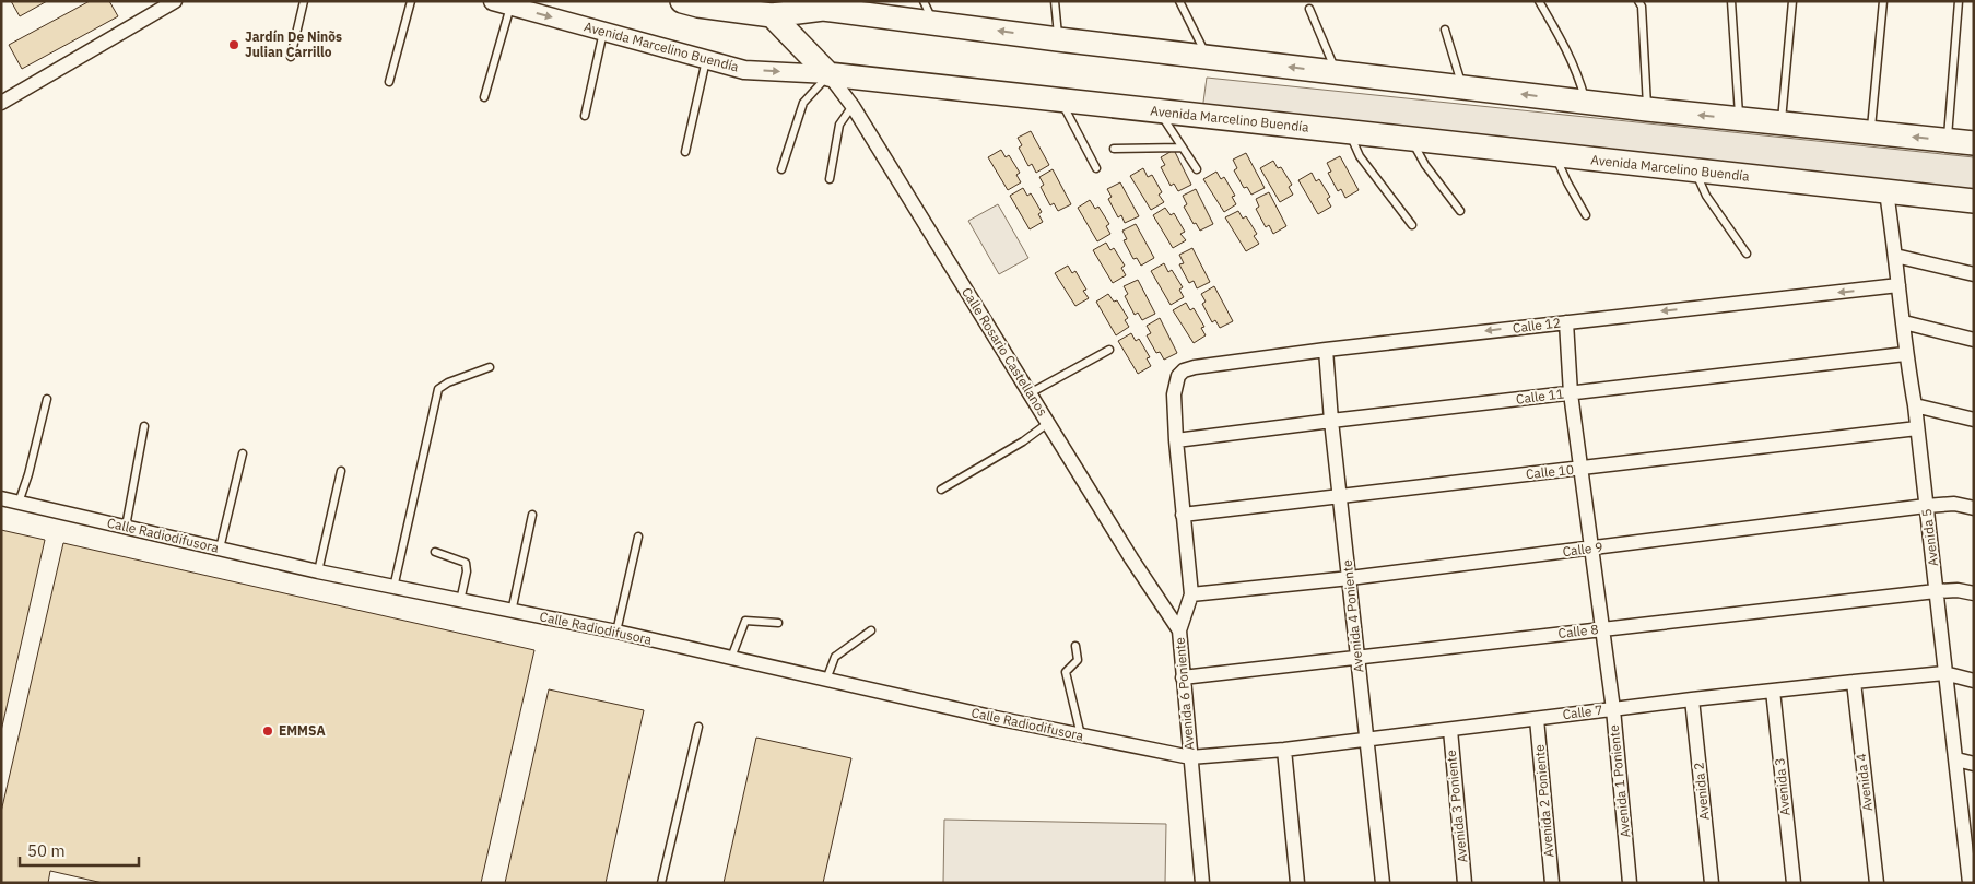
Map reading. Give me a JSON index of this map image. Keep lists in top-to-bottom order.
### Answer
{
  "streets": {
    "main road": ["Avenida Marcelino Buendía"],
    "street": [
      "Calle 12",
      "Calle Rosario Castellanos",
      "Calle 11",
      "Calle 10",
      "Calle Radiodifusora",
      "Avenida 5",
      "Calle 9",
      "Avenida 4 Poniente",
      "Calle 8",
      "Avenida 6 Poniente",
      "Calle 7",
      "Avenida 1 Poniente",
      "Avenida 4",
      "Avenida 3",
      "Avenida 2",
      "Avenida 2 Poniente",
      "Avenida 3 Poniente"
    ]
  },
  "crossings": [
    ["Avenida Marcelino Buendía", "Calle Rosario Castellanos"],
    ["Avenida Marcelino Buendía", "Avenida 5"],
    ["Calle 12", "Avenida 5"],
    ["Calle 12", "Avenida 4 Poniente"],
    ["Calle 12", "Avenida 6 Poniente"],
    ["Calle 12", "Avenida 1 Poniente"],
    ["Calle Rosario Castellanos", "Avenida 6 Poniente"],
    ["Calle 11", "Avenida 5"],
    ["Calle 11", "Avenida 4 Poniente"],
    ["Calle 11", "Avenida 6 Poniente"],
    ["Calle 11", "Avenida 1 Poniente"],
    ["Calle 10", "Avenida 5"],
    ["Calle 10", "Avenida 4 Poniente"],
    ["Calle 10", "Avenida 6 Poniente"],
    ["Calle 10", "Avenida 1 Poniente"],
    ["Calle Radiodifusora", "Avenida 6 Poniente"],
    ["Calle Radiodifusora", "Calle 7"],
    ["Avenida 5", "Calle 9"],
    ["Avenida 5", "Calle 8"],
    ["Avenida 5", "Calle 7"],
    ["Calle 9", "Avenida 4 Poniente"],
    ["Calle 9", "Avenida 6 Poniente"],
    ["Calle 9", "Avenida 1 Poniente"],
    ["Avenida 4 Poniente", "Calle 8"],
    ["Avenida 4 Poniente", "Calle 7"],
    ["Calle 8", "Avenida 6 Poniente"],
    ["Calle 8", "Avenida 1 Poniente"],
    ["Avenida 6 Poniente", "Calle 7"],
    ["Calle 7", "Avenida 1 Poniente"],
    ["Calle 7", "Avenida 4"],
    ["Calle 7", "Avenida 3"],
    ["Calle 7", "Avenida 2"],
    ["Calle 7", "Avenida 2 Poniente"],
    ["Calle 7", "Avenida 3 Poniente"]
  ],
  "one_way": ["Calle 12"],
  "places": ["Jardín De Ninõs Julian Carrillo", "EMMSA"],
  "scale_bar": "50 m"
}
